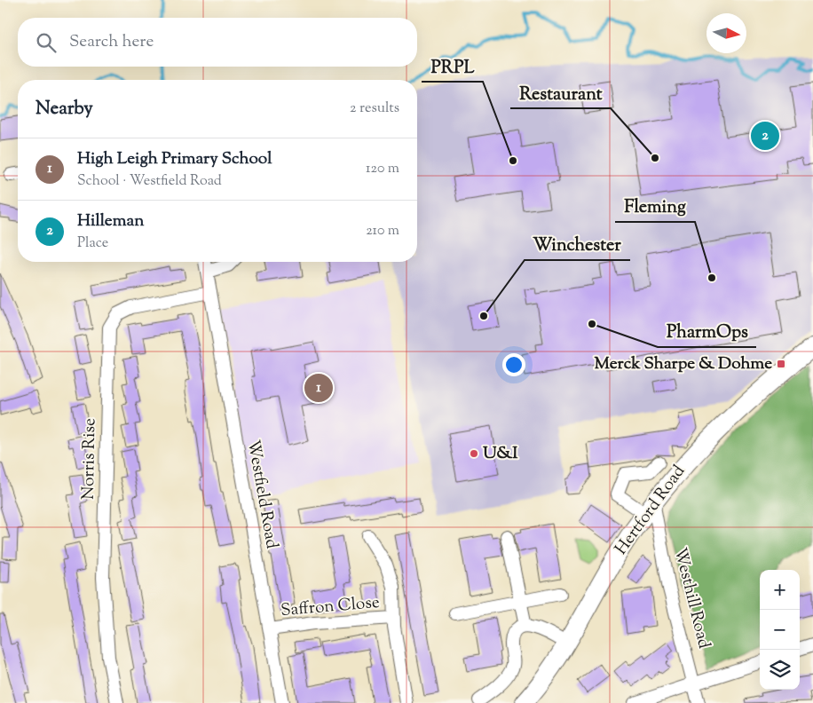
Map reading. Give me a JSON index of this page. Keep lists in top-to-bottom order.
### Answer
{
  "streets": {
    "main road": ["Hertford Road"],
    "street": [
      "Norris Rise",
      "Westfield Road",
      "Westhill Road",
      "Saffron Close"
    ]
  },
  "crossings": [
    ["Norris Rise", "Westfield Road"],
    ["Westfield Road", "Saffron Close"],
    ["Hertford Road", "Westhill Road"]
  ],
  "places": {
    "other": [
      "Restaurant",
      "PRPL",
      "Fleming",
      "Winchester",
      "PharmOps",
      "U&I"
    ],
    "transit": ["Merck Sharpe & Dohme"]
  },
  "north": "right",
  "page": {
    "search": "Search here",
    "heading": ["Nearby", "2 results"],
    "pins": ["2", "1"],
    "list": [
      {
        "mark": "1",
        "name": "High Leigh Primary School",
        "note": "School · Westfield Road",
        "value": "120 m"
      },
      {
        "mark": "2",
        "name": "Hilleman",
        "note": "Place",
        "value": "210 m"
      }
    ],
    "map_buttons": ["+", "−"]
  }
}
